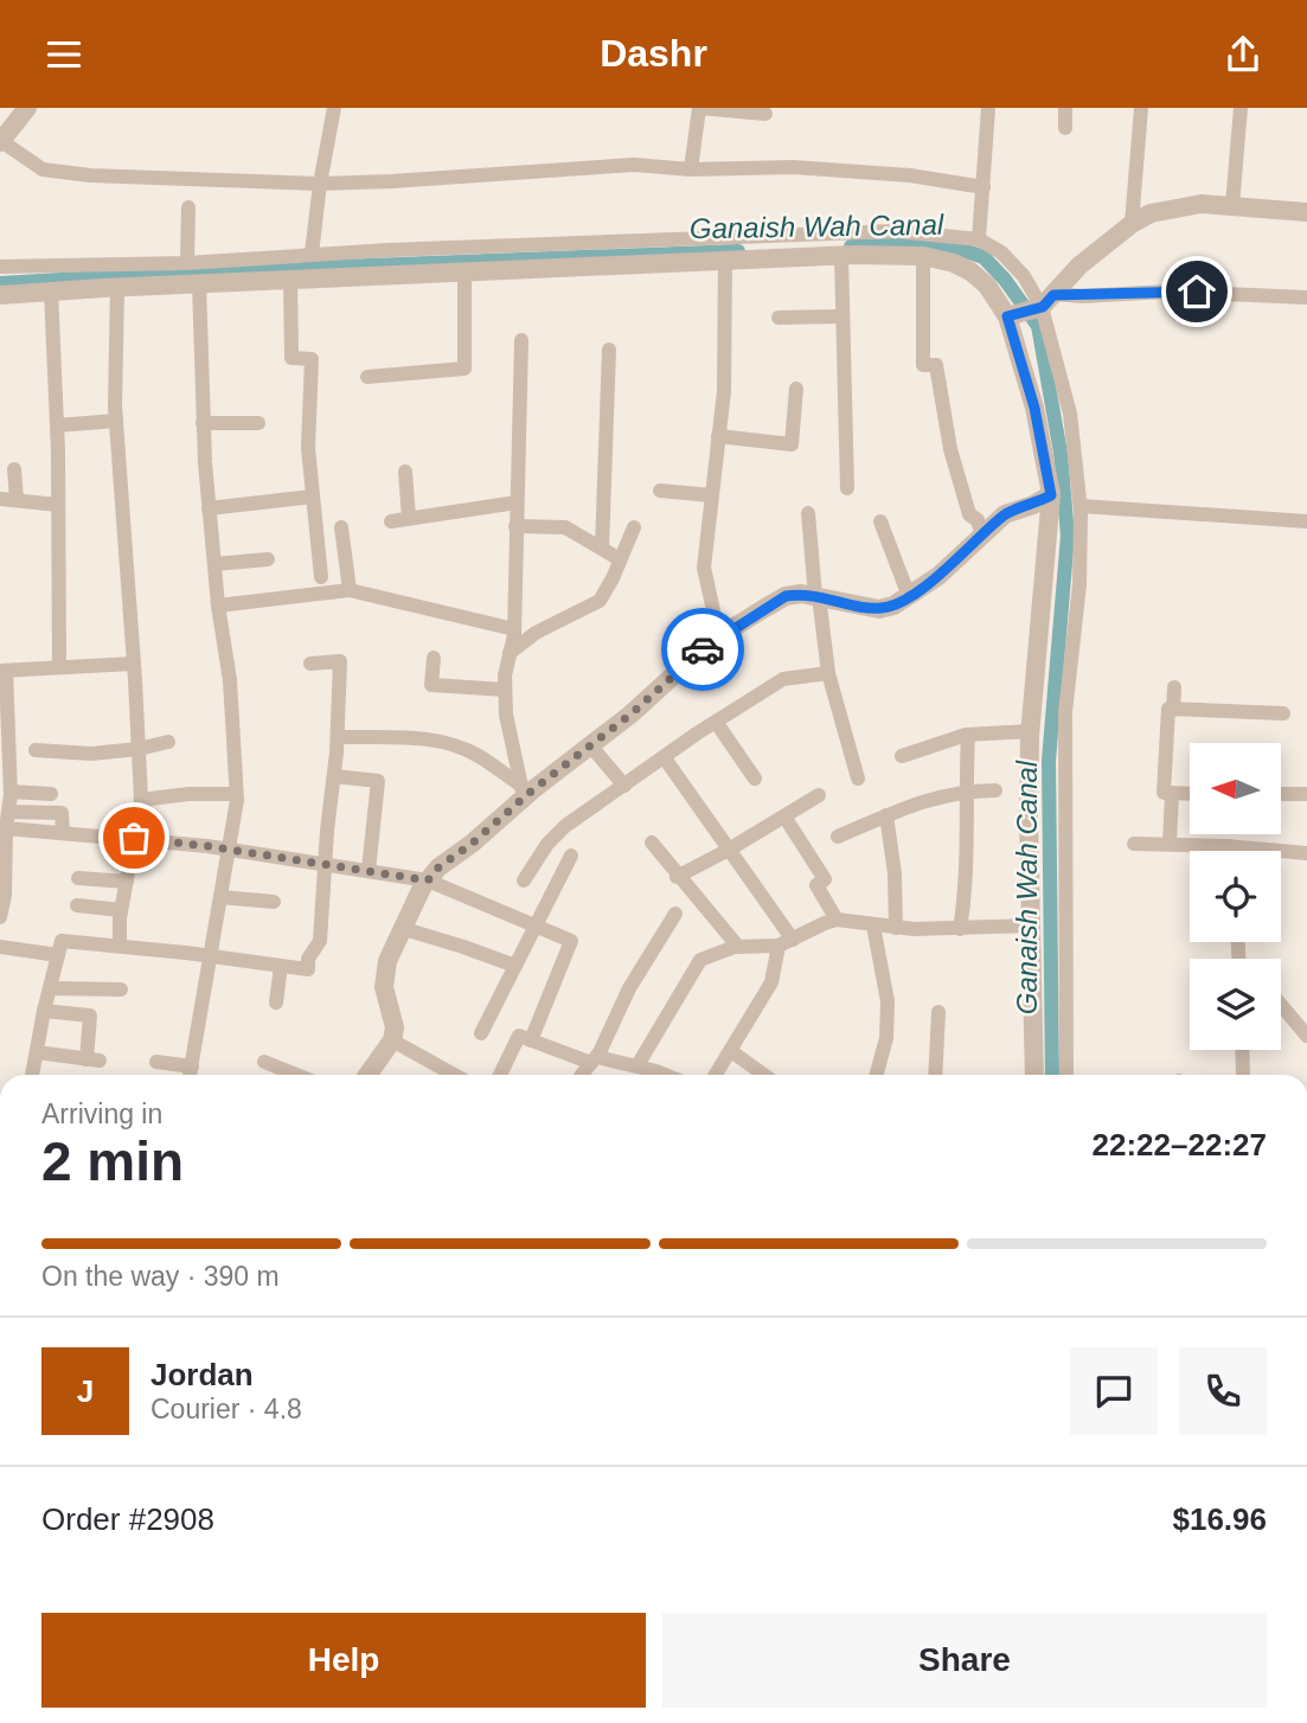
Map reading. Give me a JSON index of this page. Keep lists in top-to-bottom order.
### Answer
{
  "water": ["Ganaish Wah Canal"],
  "north": "left",
  "page": {
    "header": "Dashr",
    "heading": ["2 min", "Arriving in", "22:22–22:27"],
    "panel": [
      "Jordan",
      "Courier · 4.8",
      "Order #2908",
      "$16.96"
    ],
    "bar": "On the way · 390 m",
    "round": "J",
    "buttons": ["Help", "Share"]
  }
}
